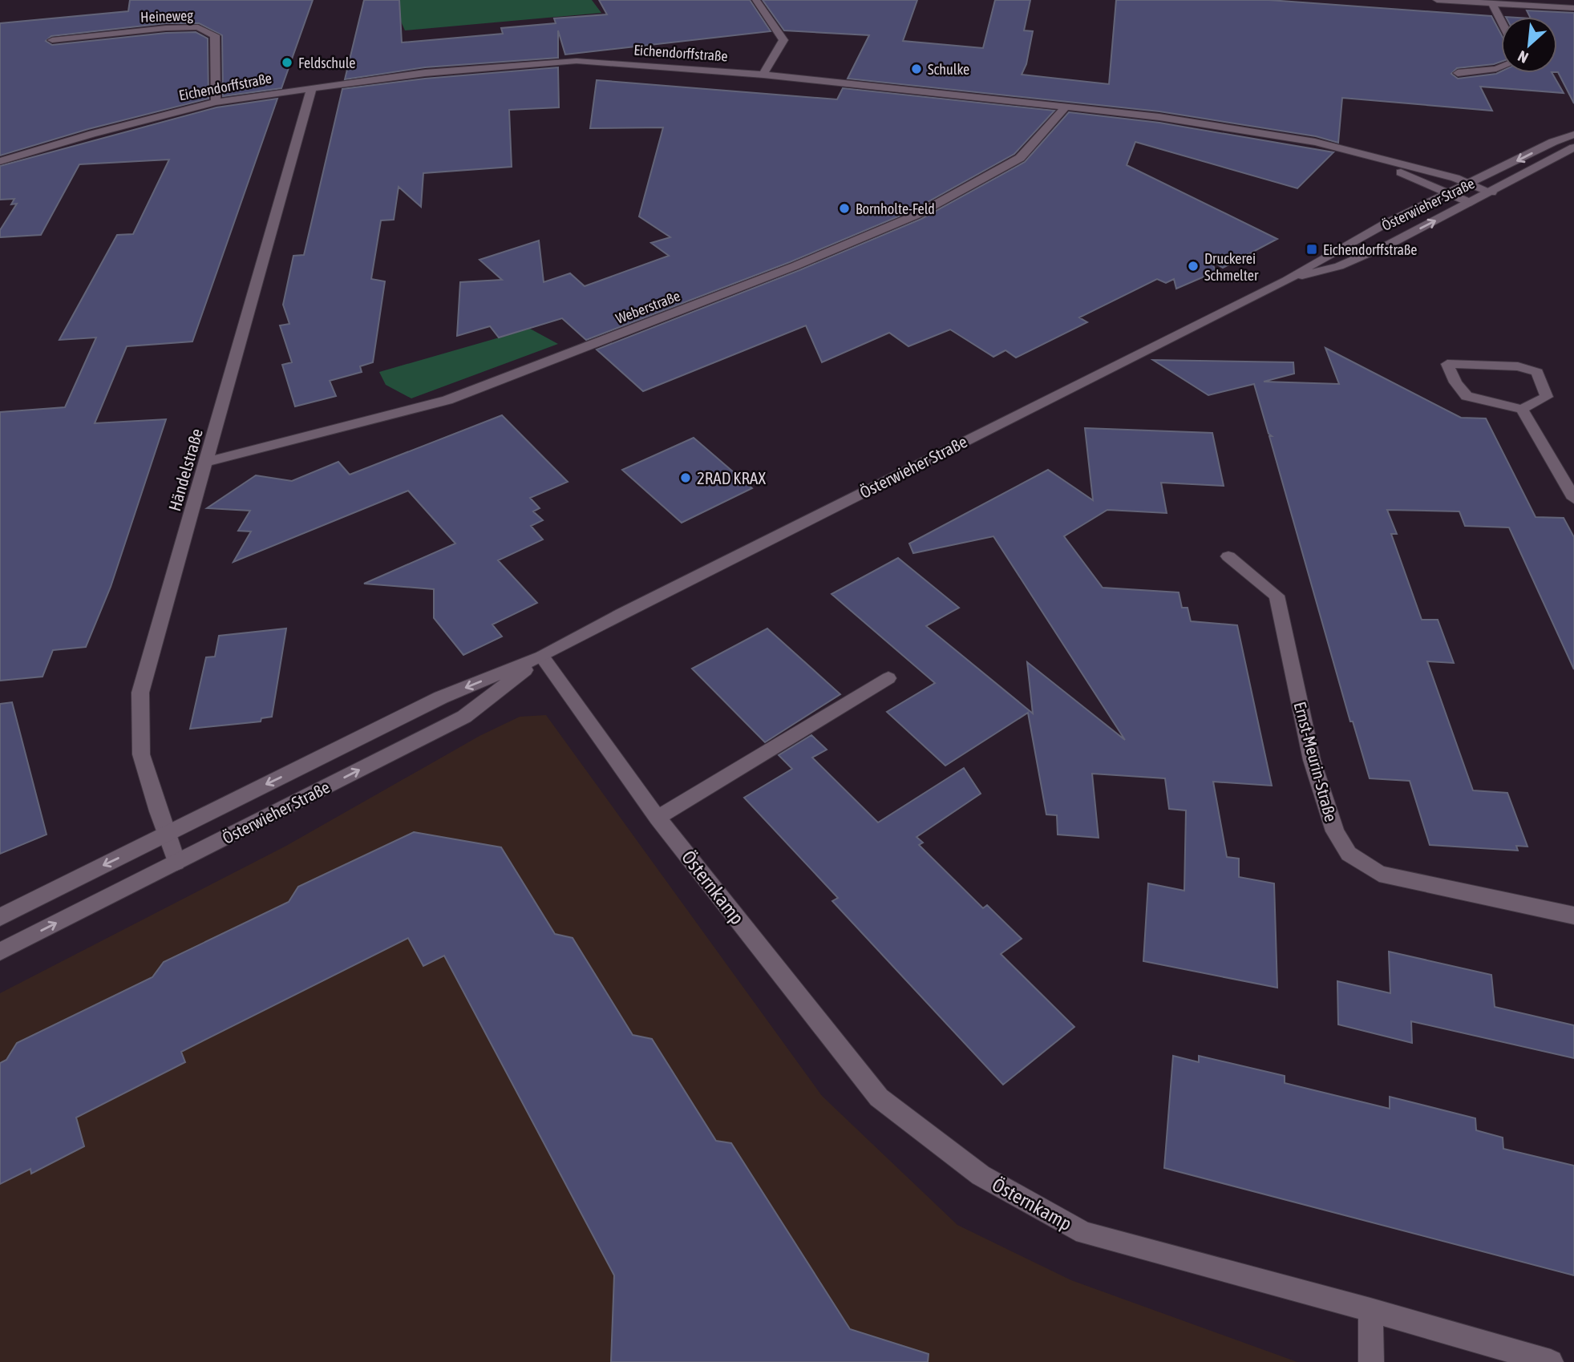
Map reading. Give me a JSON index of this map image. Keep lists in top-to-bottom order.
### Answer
{
  "streets": {
    "street": [
      "Heineweg",
      "Eichendorffstraße",
      "Österwieher Straße",
      "Weberstraße",
      "Händelstraße",
      "Ernst-Meurin-Straße",
      "Östernkamp"
    ]
  },
  "crossings": [
    ["Heineweg", "Eichendorffstraße"],
    ["Eichendorffstraße", "Österwieher Straße"],
    ["Eichendorffstraße", "Weberstraße"],
    ["Eichendorffstraße", "Händelstraße"],
    ["Österwieher Straße", "Händelstraße"],
    ["Österwieher Straße", "Östernkamp"],
    ["Weberstraße", "Händelstraße"]
  ],
  "places": {
    "other": [
      "Feldschule",
      "Schulke",
      "Bornholte-Feld",
      "Druckerei Schmelter",
      "2RAD KRAX"
    ],
    "transit": ["Eichendorffstraße"]
  },
  "north": "bottom left"
}
